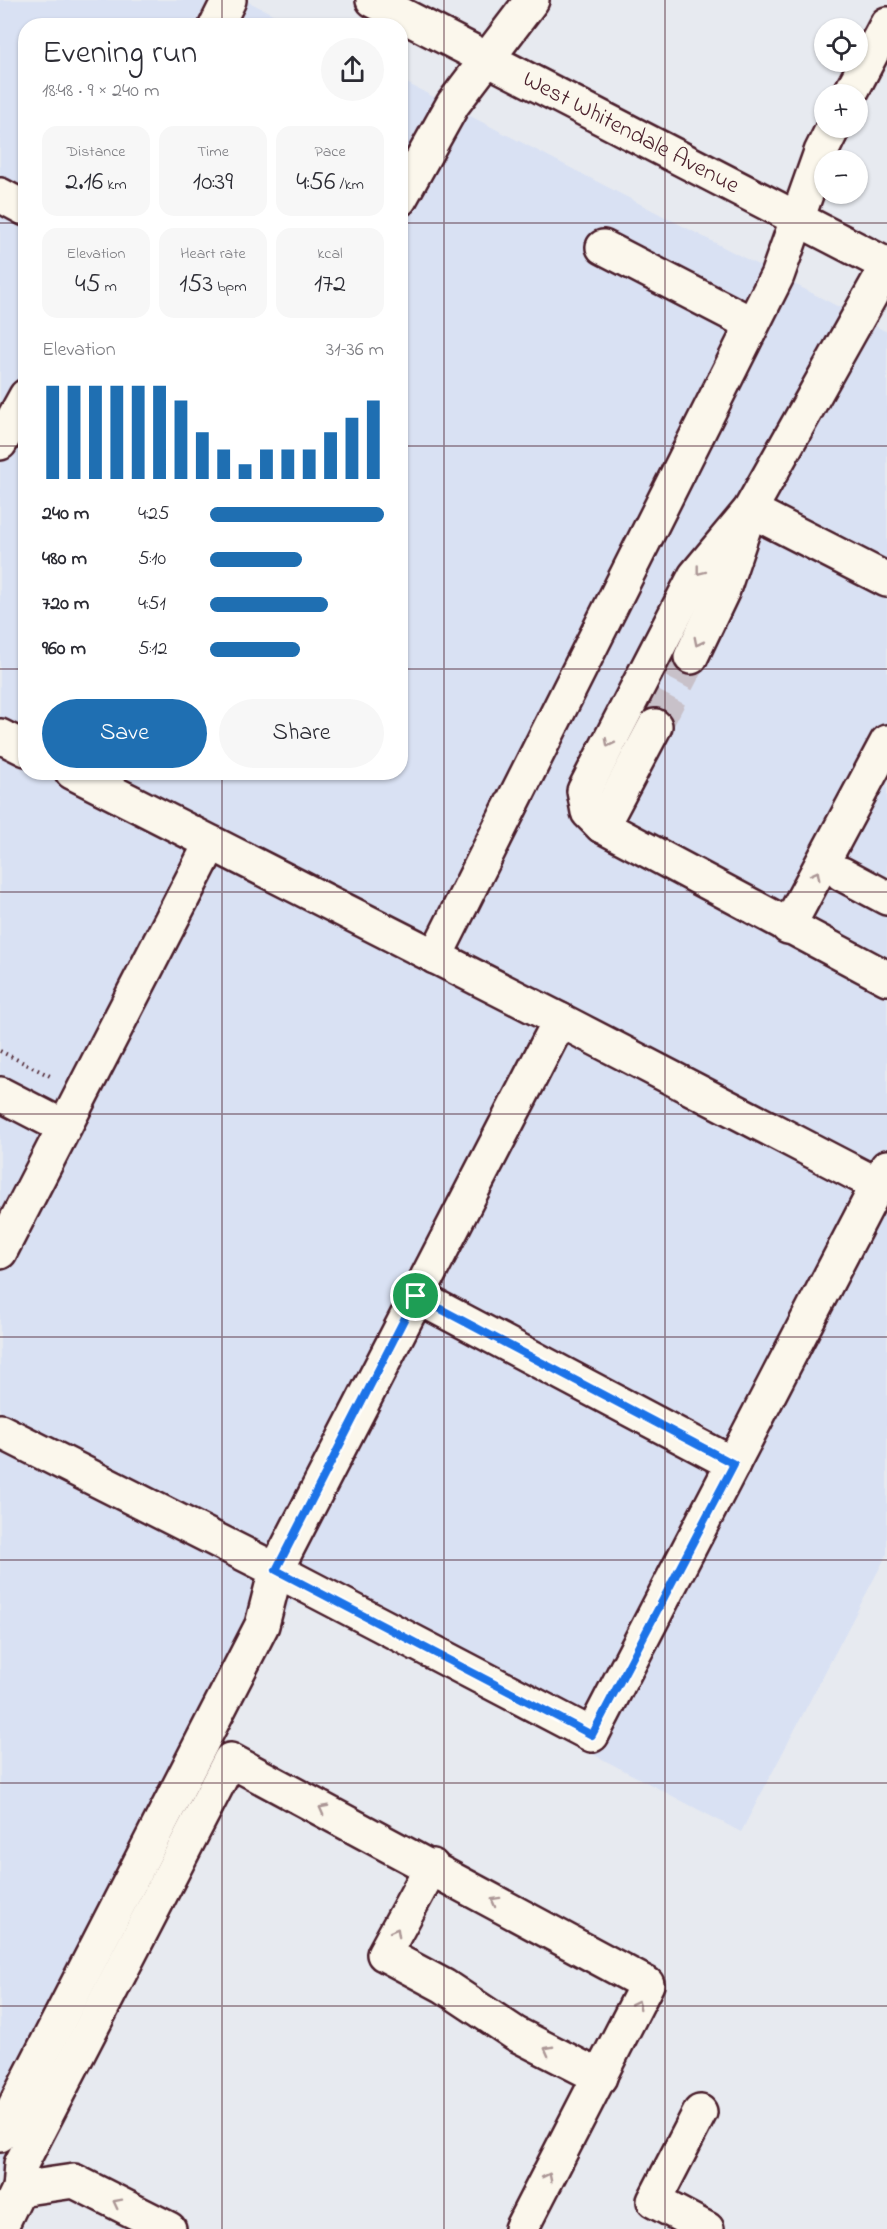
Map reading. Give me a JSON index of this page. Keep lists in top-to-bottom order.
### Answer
{
  "streets": {
    "street": ["West Whitendale Avenue"]
  },
  "page": {
    "map_buttons": ["+", "−"],
    "heading": ["Evening run", "18:48 · 9 × 240 m"],
    "stats": [
      ["Distance", "2.16 km"],
      ["Time", "10:39"],
      ["Pace", "4:56 /km"],
      ["Elevation", "45 m"],
      ["Heart rate", "153 bpm"],
      ["kcal", "172"]
    ],
    "chart": ["Elevation", "31–36 m"],
    "list": [
      {
        "name": "240 m",
        "note": "4:25"
      },
      {
        "name": "480 m",
        "note": "5:10"
      },
      {
        "name": "720 m",
        "note": "4:51"
      },
      {
        "name": "960 m",
        "note": "5:12"
      }
    ],
    "buttons": ["Save", "Share"]
  }
}
